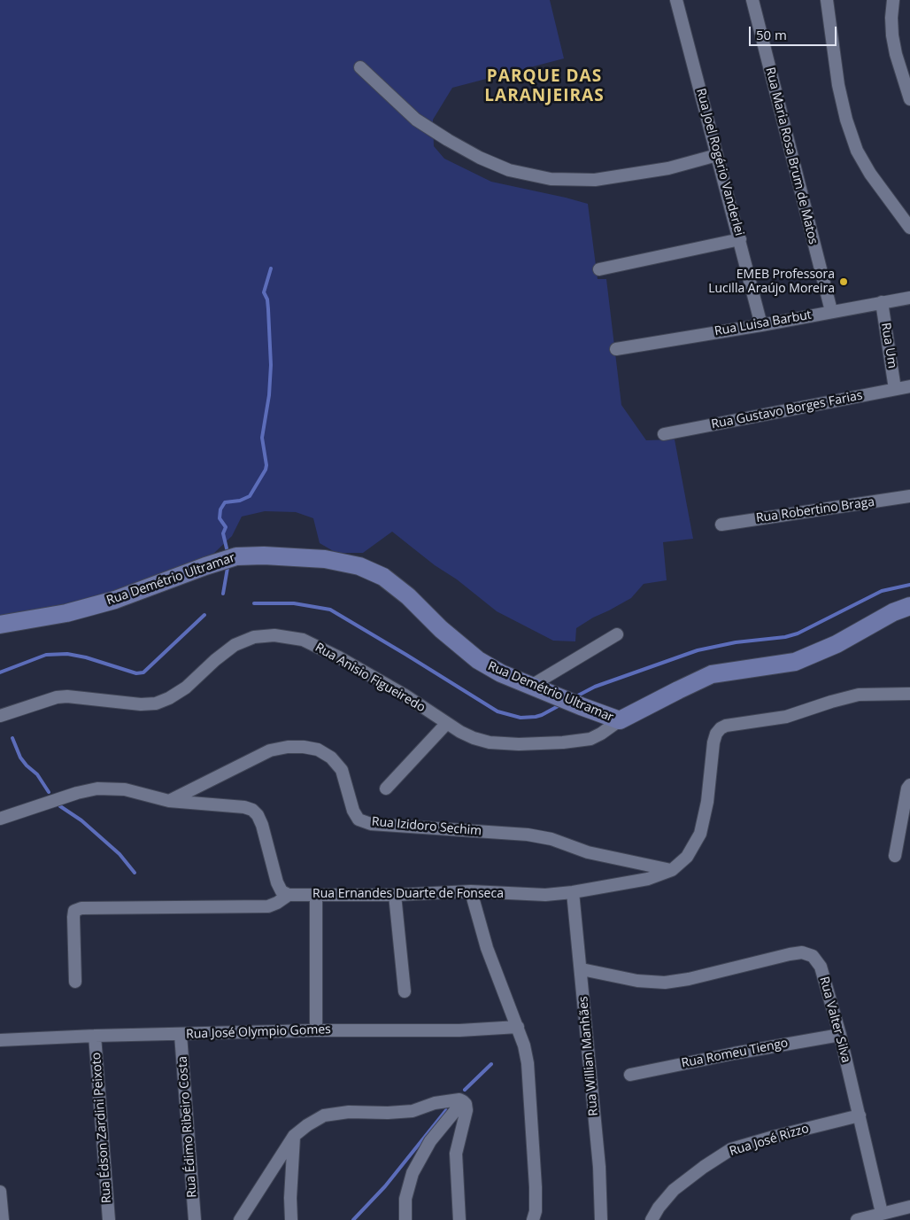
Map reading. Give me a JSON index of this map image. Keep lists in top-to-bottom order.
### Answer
{
  "streets": {
    "street": [
      "Rua Maria Rosa Brum de Matos",
      "Rua Joel Rogério Vanderlei",
      "Rua Luisa Barbut",
      "Rua Um",
      "Rua Gustavo Borges Farias",
      "Rua Robertino Braga",
      "Rua Demétrio Ultramar",
      "Rua Anisio Figueiredo",
      "Rua Izidoro Sechim",
      "Rua Ernandes Duarte de Fonseca",
      "Rua Valter Silva",
      "Rua José Olympio Gomes",
      "Rua Romeu Tiengo",
      "Rua Willian Manhães",
      "Rua Édimo Ribeiro Costa",
      "Rua Édson Zardini Peixoto",
      "Rua José Rizzo"
    ]
  },
  "crossings": [
    ["Rua Maria Rosa Brum de Matos", "Rua Luisa Barbut"],
    ["Rua Joel Rogério Vanderlei", "Rua Luisa Barbut"],
    ["Rua Luisa Barbut", "Rua Um"],
    ["Rua Um", "Rua Gustavo Borges Farias"],
    ["Rua Demétrio Ultramar", "Rua Anisio Figueiredo"],
    ["Rua Izidoro Sechim", "Rua Ernandes Duarte de Fonseca"],
    ["Rua Ernandes Duarte de Fonseca", "Rua Willian Manhães"],
    ["Rua Valter Silva", "Rua Romeu Tiengo"],
    ["Rua Valter Silva", "Rua Willian Manhães"],
    ["Rua Valter Silva", "Rua José Rizzo"],
    ["Rua José Olympio Gomes", "Rua Édimo Ribeiro Costa"],
    ["Rua José Olympio Gomes", "Rua Édson Zardini Peixoto"]
  ],
  "districts": ["PARQUE DAS LARANJEIRAS"],
  "places": ["EMEB Professora Lucilla Araújo Moreira"],
  "scale_bar": "50 m"
}
